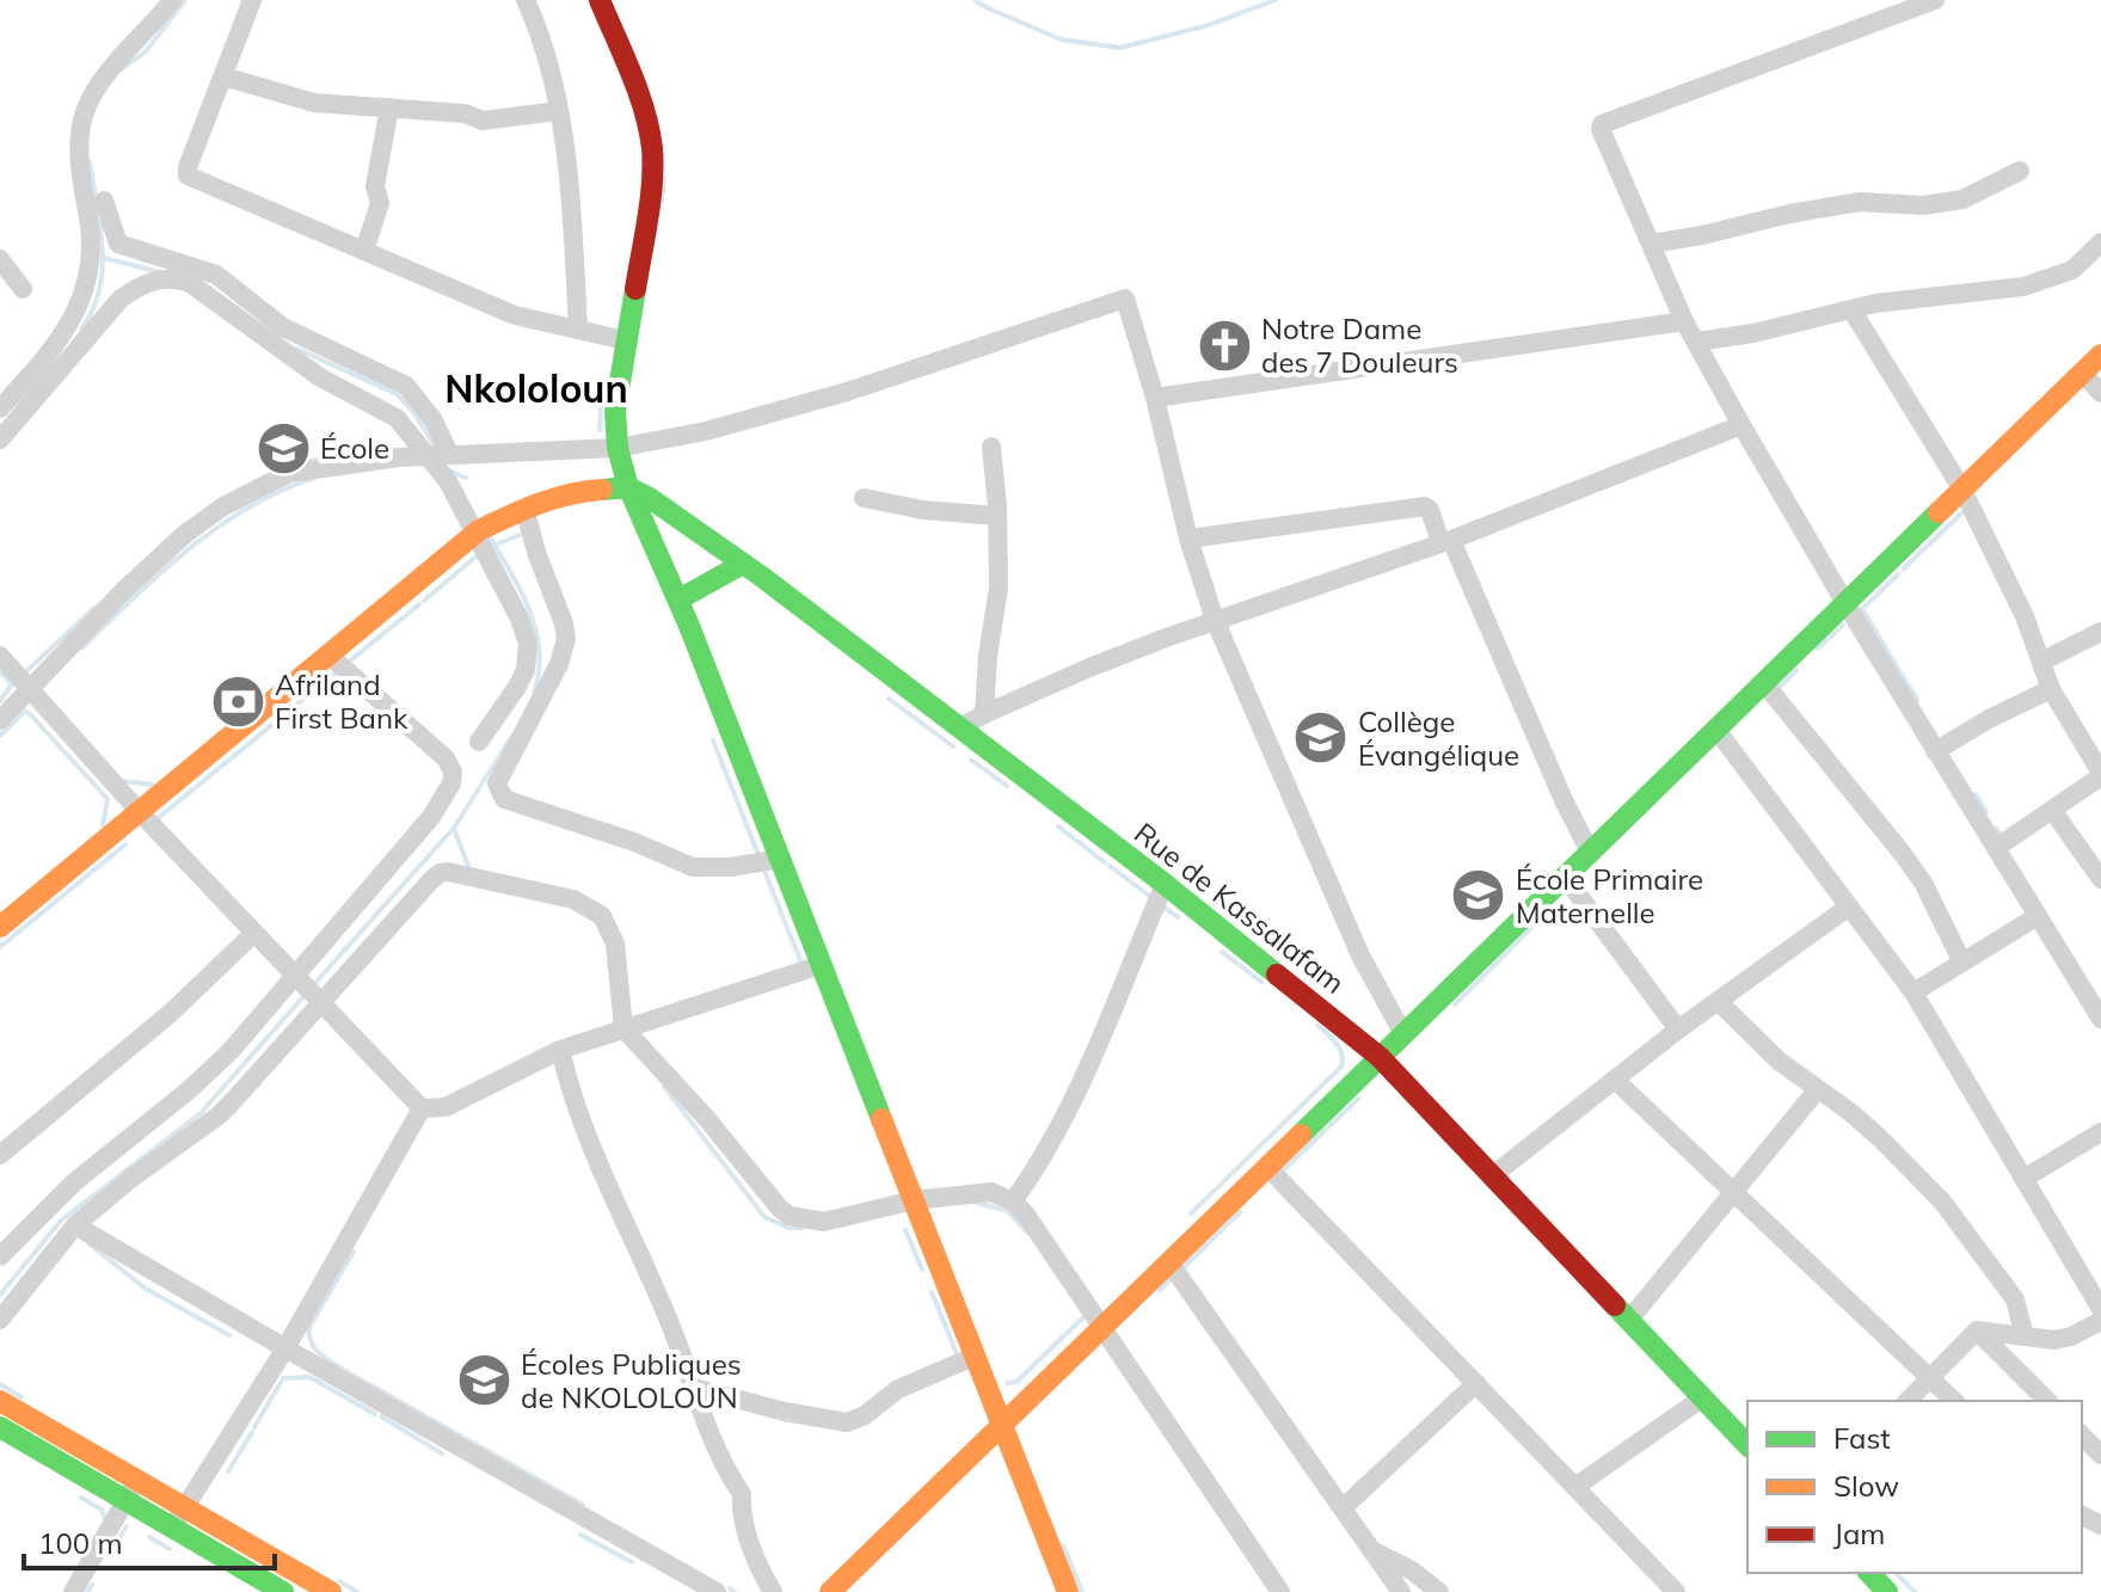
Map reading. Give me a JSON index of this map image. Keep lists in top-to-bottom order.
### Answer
{
  "streets": {
    "street": ["Rue de Kassalafam"]
  },
  "districts": ["Nkololoun"],
  "places": {
    "church": ["Notre Dame des 7 Douleurs"],
    "school or university": [
      "École",
      "Collège Évangélique",
      "École Primaire Maternelle",
      "Écoles Publiques de NKOLOLOUN"
    ],
    "bank": ["Afriland First Bank"]
  },
  "legend": ["Fast", "Slow", "Jam"],
  "scale_bar": "100 m"
}
